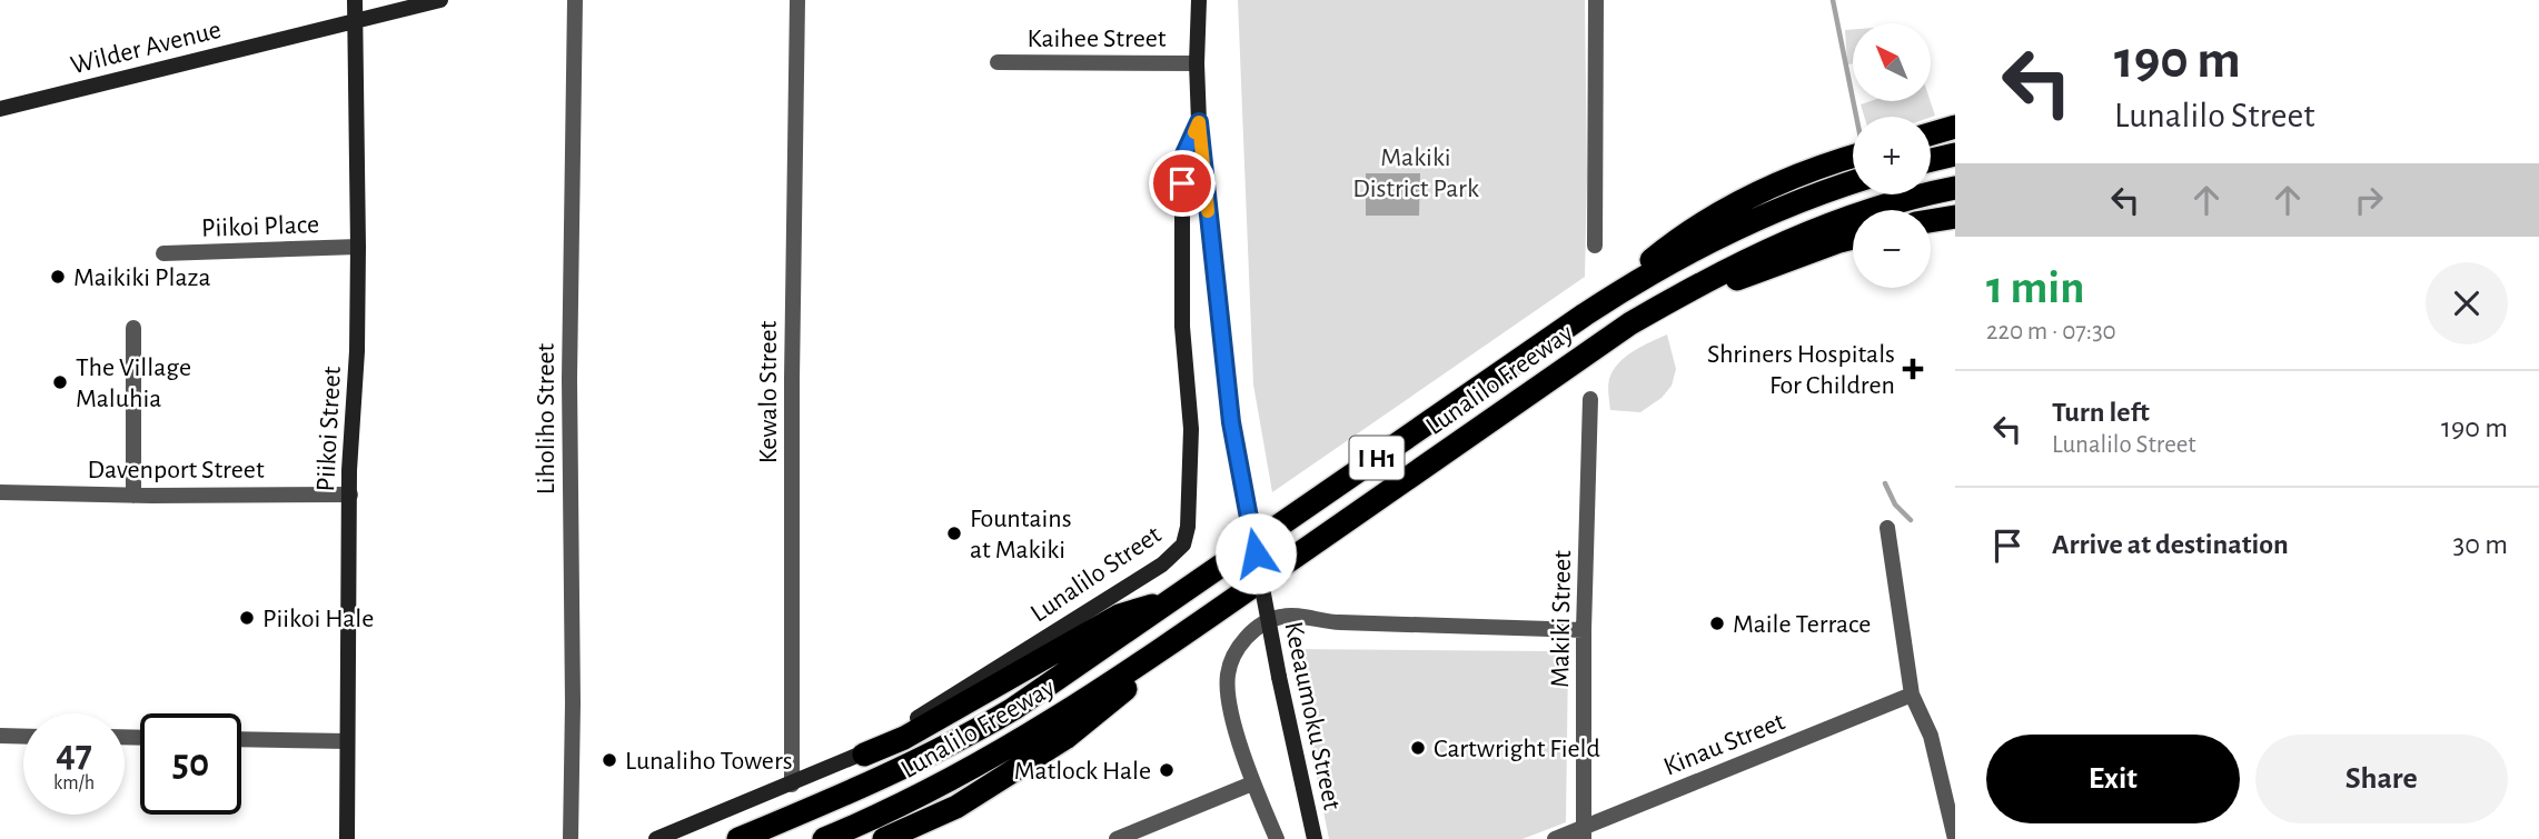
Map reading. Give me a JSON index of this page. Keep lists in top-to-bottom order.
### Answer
{
  "streets": {
    "highway": ["Lunalilo Freeway", "I H1"],
    "main road": [
      "Wilder Avenue",
      "Piikoi Street",
      "Lunalilo Street",
      "Keeaumoku Street"
    ],
    "street": [
      "Kaihee Street",
      "Piikoi Place",
      "Kewalo Street",
      "Liholiho Street",
      "Davenport Street",
      "Makiki Street",
      "Kinau Street"
    ]
  },
  "crossings": [
    ["Kaihee Street", "Keeaumoku Street"],
    ["Wilder Avenue", "Piikoi Street"],
    ["Piikoi Place", "Piikoi Street"],
    ["Kewalo Street", "Lunalilo Street"],
    ["Piikoi Street", "Davenport Street"],
    ["Lunalilo Street", "Keeaumoku Street"],
    ["Makiki Street", "Kinau Street"]
  ],
  "parks": ["Makiki District Park"],
  "places": {
    "other": [
      "Maikiki Plaza",
      "The Village Maluhia",
      "Fountains at Makiki",
      "Piikoi Hale",
      "Maile Terrace",
      "Cartwright Field",
      "Lunaliho Towers",
      "Matlock Hale"
    ],
    "health": ["Shriners Hospitals For Children"]
  },
  "north": "top left",
  "page": {
    "turn": ["190 m", "Lunalilo Street"],
    "map_buttons": ["+", "−"],
    "heading": ["1 min", "220 m · 07:30"],
    "list": [
      {
        "name": "Turn left",
        "note": "Lunalilo Street",
        "value": "190 m"
      },
      {
        "name": "Arrive at destination",
        "value": "30 m"
      }
    ],
    "speed": "47 km/h",
    "limit": "50",
    "buttons": ["Exit", "Share"]
  }
}
